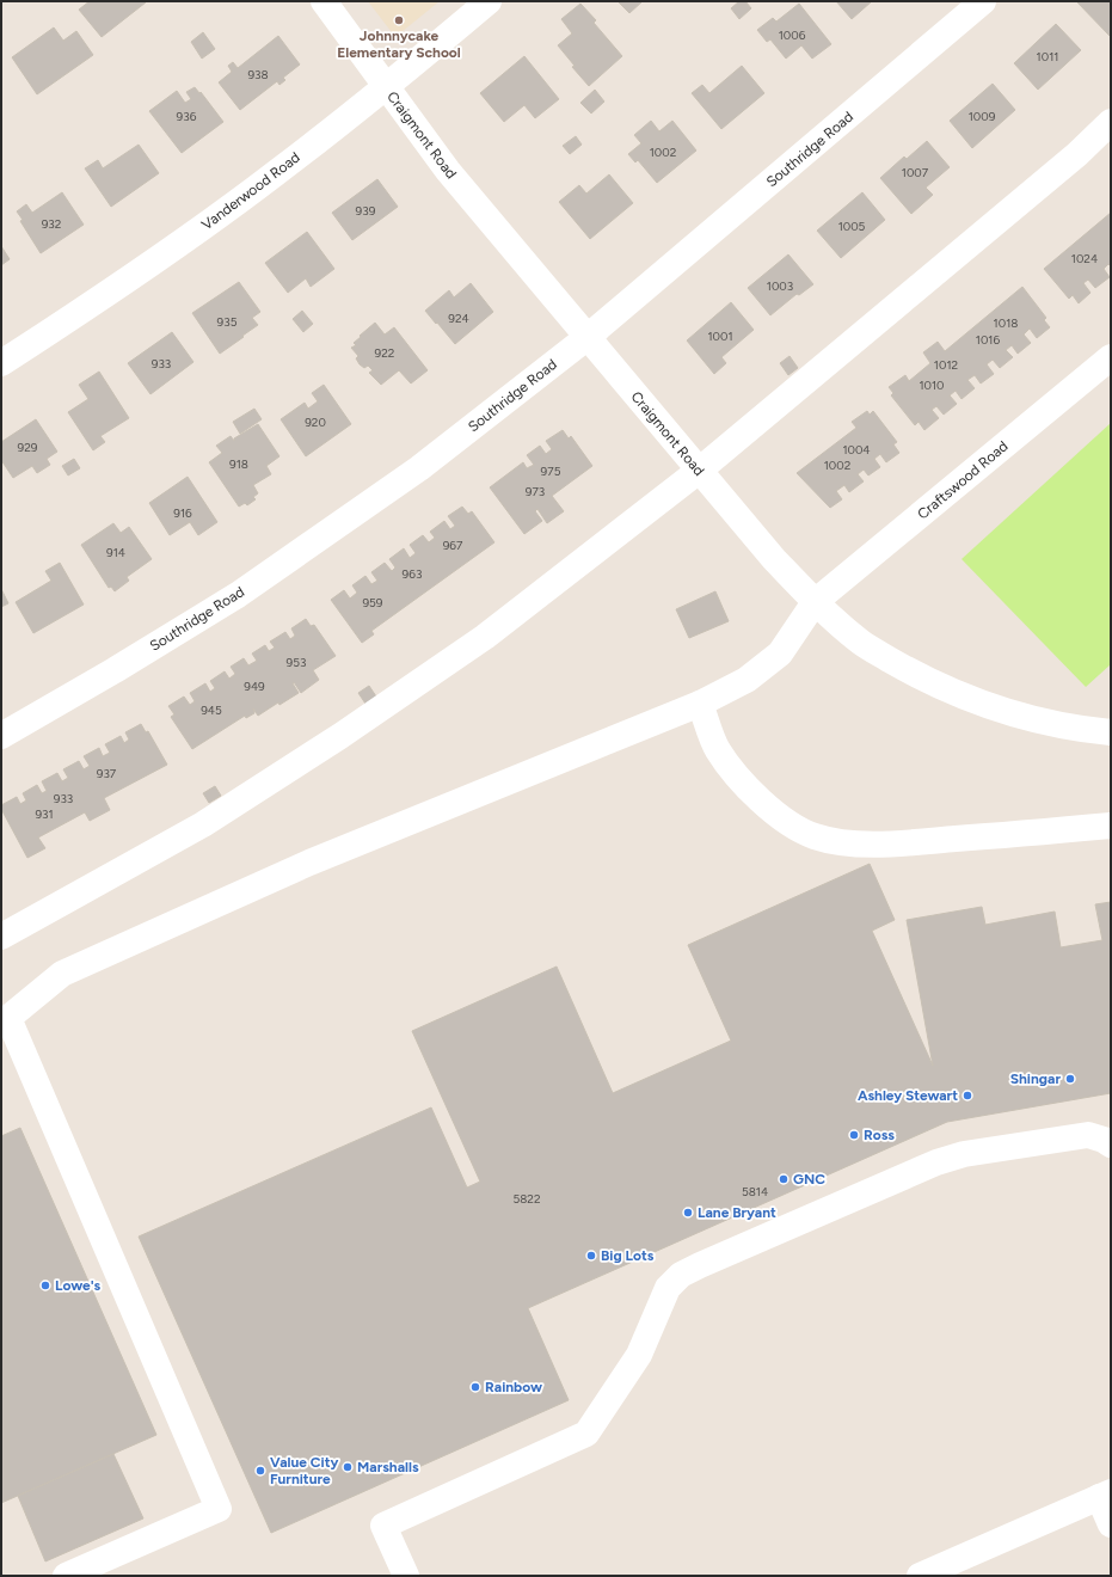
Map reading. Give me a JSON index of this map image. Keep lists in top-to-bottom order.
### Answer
{
  "streets": {
    "street": [
      "Craigmont Road",
      "Southridge Road",
      "Vanderwood Road",
      "Craftswood Road"
    ]
  },
  "crossings": [
    ["Craigmont Road", "Southridge Road"],
    ["Craigmont Road", "Vanderwood Road"],
    ["Craigmont Road", "Craftswood Road"]
  ],
  "places": [
    "Johnnycake Elementary School",
    "Shingar",
    "Ashley Stewart",
    "Ross",
    "GNC",
    "Lane Bryant",
    "Big Lots",
    "Lowe's",
    "Rainbow",
    "Marshalls",
    "Value City Furniture"
  ],
  "house_numbers": [
    "1006",
    "1011",
    "938",
    "936",
    "1009",
    "1002",
    "1007",
    "939",
    "932",
    "1005",
    "1024",
    "1003",
    "924",
    "935",
    "1018",
    "1001",
    "1016",
    "922",
    "933",
    "1012",
    "1010",
    "920",
    "929",
    "1004",
    "918",
    "1002",
    "975",
    "973",
    "916",
    "967",
    "914",
    "963",
    "959",
    "953",
    "949",
    "945",
    "937",
    "933",
    "931",
    "5814",
    "5822"
  ]
}
